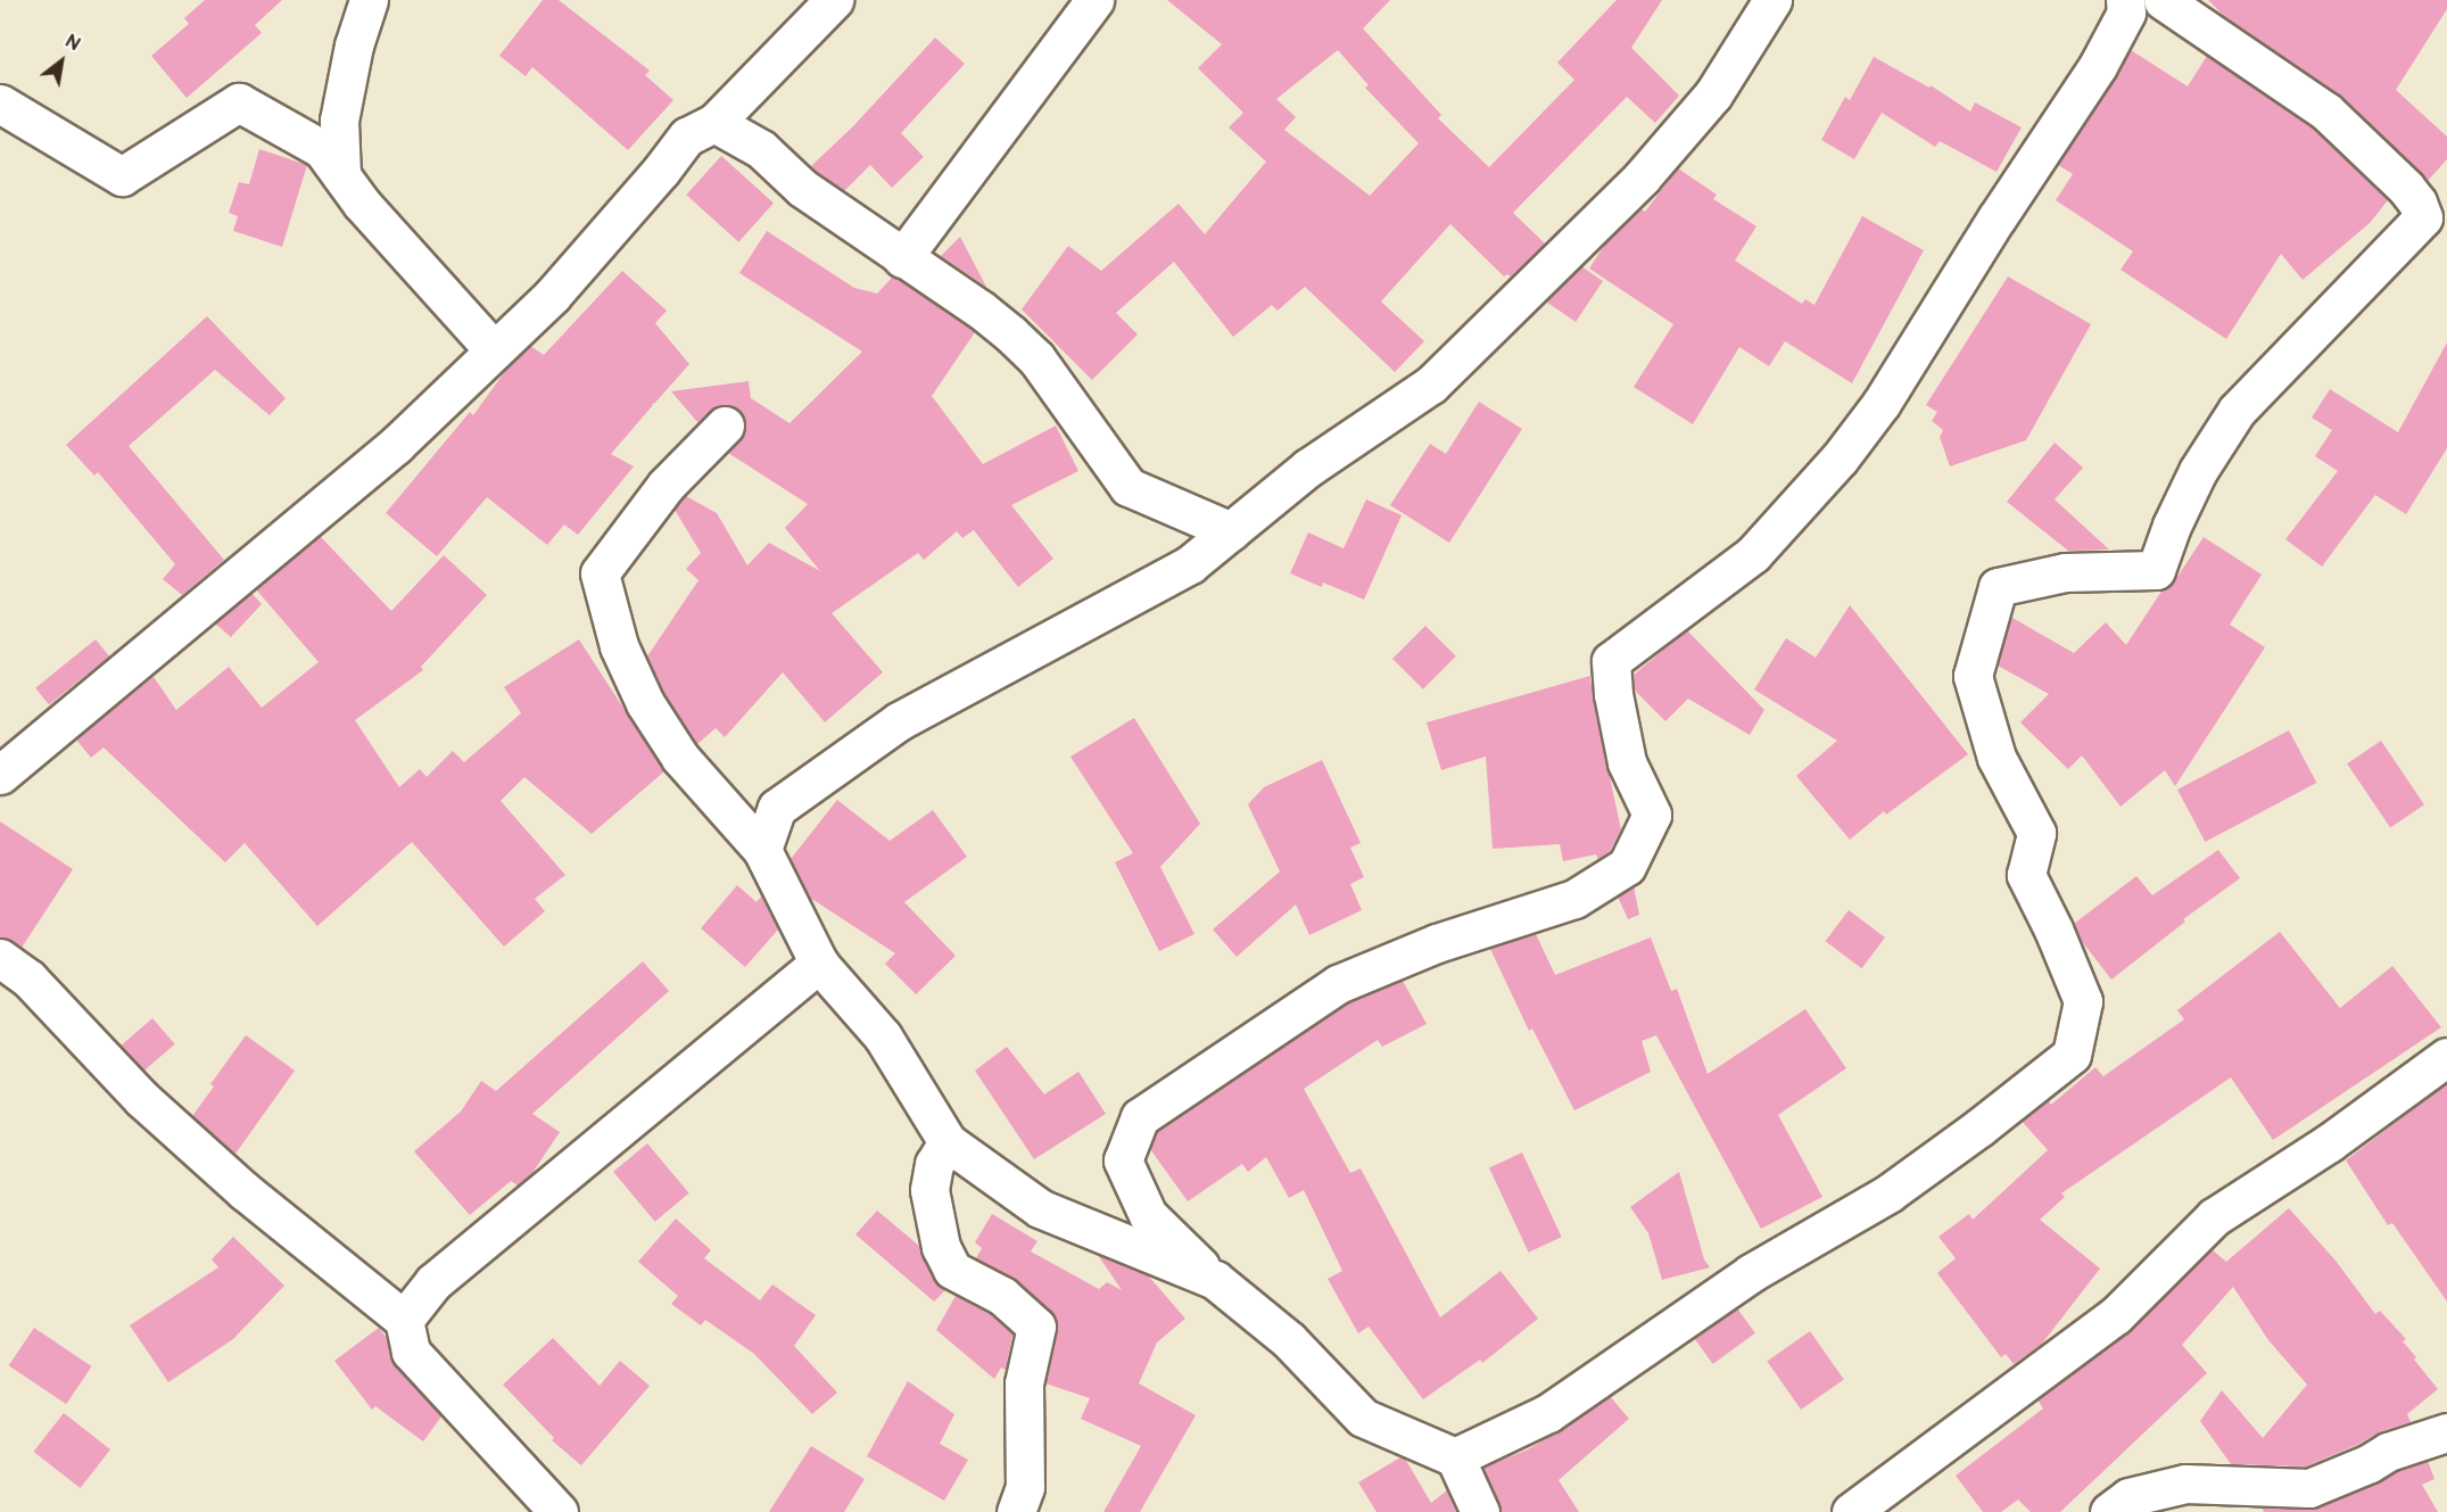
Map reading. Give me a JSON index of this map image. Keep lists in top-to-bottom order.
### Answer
{
  "north": "top right"
}
